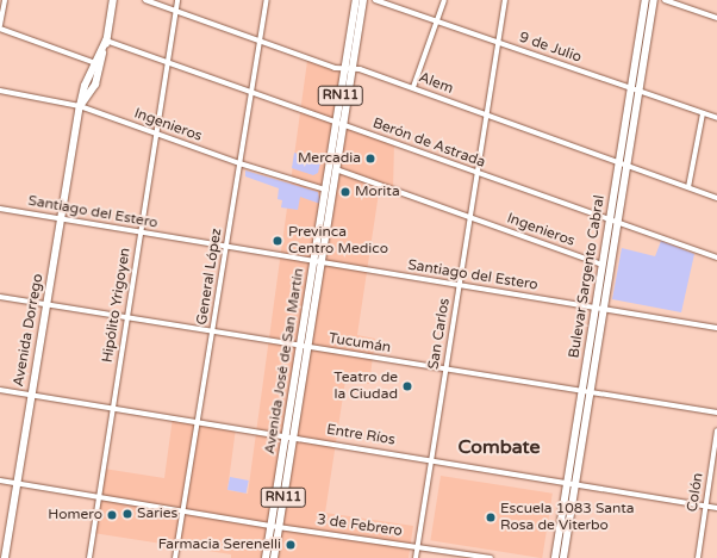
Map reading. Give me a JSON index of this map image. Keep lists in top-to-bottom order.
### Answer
{
  "streets": {
    "main road": [
      "RN11",
      "Bulevar Sargento Cabral",
      "Avenida Dorrego",
      "Avenida José de San Martín"
    ],
    "street": [
      "9 de Julio",
      "Alem",
      "Ingenieros",
      "Berón de Astrada",
      "Santiago del Estero",
      "General López",
      "Hipólito Yrigoyen",
      "San Carlos",
      "Tucumán",
      "Entre Ríos",
      "Colón",
      "3 de Febrero"
    ]
  },
  "crossings": [
    ["9 de Julio", "Bulevar Sargento Cabral"],
    ["9 de Julio", "San Carlos"],
    ["Alem", "General López"],
    ["Alem", "Bulevar Sargento Cabral"],
    ["Alem", "Hipólito Yrigoyen"],
    ["Alem", "San Carlos"],
    ["Alem", "Avenida José de San Martín"],
    ["Ingenieros", "General López"],
    ["Ingenieros", "Bulevar Sargento Cabral"],
    ["Ingenieros", "Hipólito Yrigoyen"],
    ["Ingenieros", "Avenida Dorrego"],
    ["Ingenieros", "San Carlos"],
    ["Ingenieros", "Avenida José de San Martín"],
    ["Berón de Astrada", "General López"],
    ["Berón de Astrada", "Bulevar Sargento Cabral"],
    ["Berón de Astrada", "Hipólito Yrigoyen"],
    ["Berón de Astrada", "Avenida Dorrego"],
    ["Berón de Astrada", "San Carlos"],
    ["Berón de Astrada", "Avenida José de San Martín"],
    ["Santiago del Estero", "General López"],
    ["Santiago del Estero", "Bulevar Sargento Cabral"],
    ["Santiago del Estero", "Hipólito Yrigoyen"],
    ["Santiago del Estero", "Avenida Dorrego"],
    ["Santiago del Estero", "San Carlos"],
    ["Santiago del Estero", "Avenida José de San Martín"],
    ["General López", "Tucumán"],
    ["General López", "Entre Ríos"],
    ["General López", "3 de Febrero"],
    ["Bulevar Sargento Cabral", "Tucumán"],
    ["Bulevar Sargento Cabral", "Entre Ríos"],
    ["Hipólito Yrigoyen", "Tucumán"],
    ["Hipólito Yrigoyen", "Entre Ríos"],
    ["Hipólito Yrigoyen", "3 de Febrero"],
    ["Avenida Dorrego", "Tucumán"],
    ["Avenida Dorrego", "Entre Ríos"],
    ["Avenida Dorrego", "3 de Febrero"],
    ["San Carlos", "Tucumán"],
    ["San Carlos", "Entre Ríos"],
    ["San Carlos", "3 de Febrero"],
    ["Tucumán", "Avenida José de San Martín"],
    ["Avenida José de San Martín", "Entre Ríos"],
    ["Avenida José de San Martín", "3 de Febrero"],
    ["Entre Ríos", "Colón"]
  ],
  "districts": ["Combate"],
  "places": [
    "Mercadia",
    "Morita",
    "Previnca Centro Medico",
    "Teatro de la Ciudad",
    "Saries",
    "Homero",
    "Escuela 1083 Santa Rosa de Viterbo",
    "Farmacia Serenelli"
  ]
}
